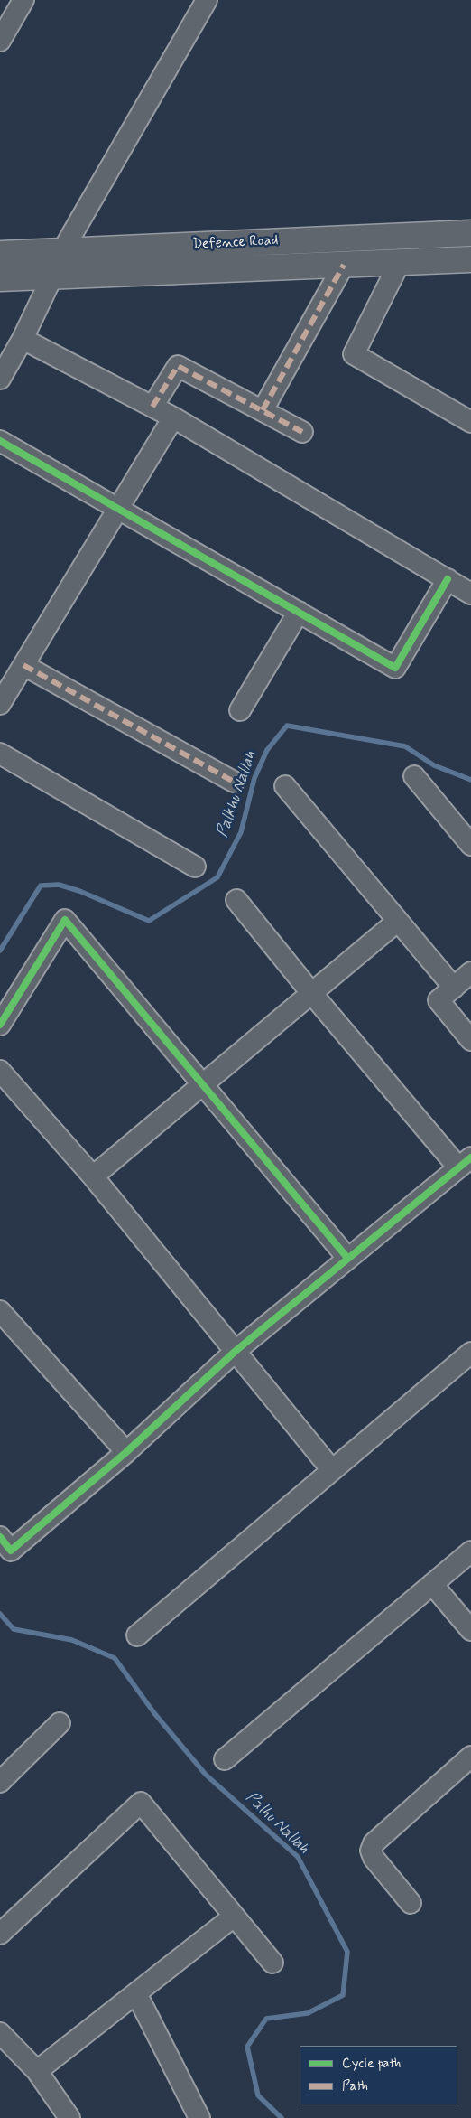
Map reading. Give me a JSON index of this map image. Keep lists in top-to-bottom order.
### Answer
{
  "streets": {
    "main road": ["Defence Road"]
  },
  "water": ["Palkhu Nallah", "Palhu Nallah"],
  "legend": ["Cycle path", "Path"]
}
